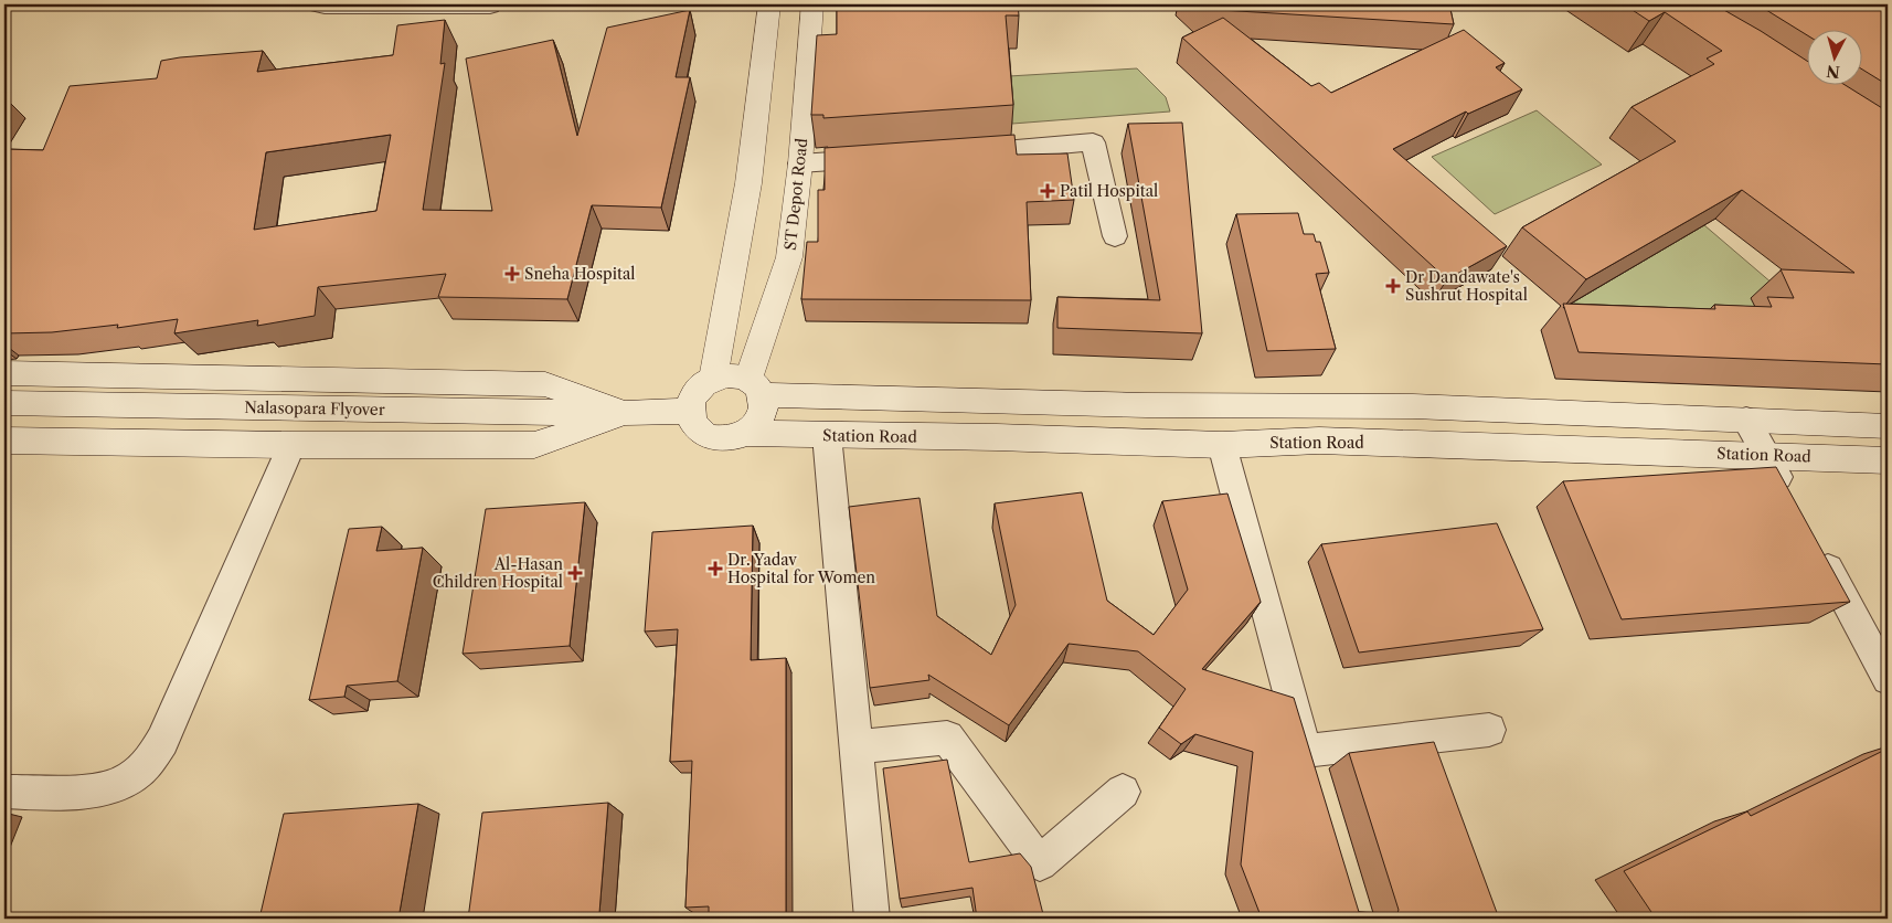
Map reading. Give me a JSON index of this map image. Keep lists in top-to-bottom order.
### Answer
{
  "streets": {
    "main road": ["ST Depot Road", "Nalasopara Flyover", "Station Road"]
  },
  "crossings": [
    ["ST Depot Road", "Station Road"]
  ],
  "places": {
    "health": [
      "Patil Hospital",
      "Sneha Hospital",
      "Dr Dandawate's Sushrut Hospital",
      "Dr. Yadav Hospital for Women",
      "Al-Hasan Children Hospital"
    ]
  },
  "north": "bottom"
}
